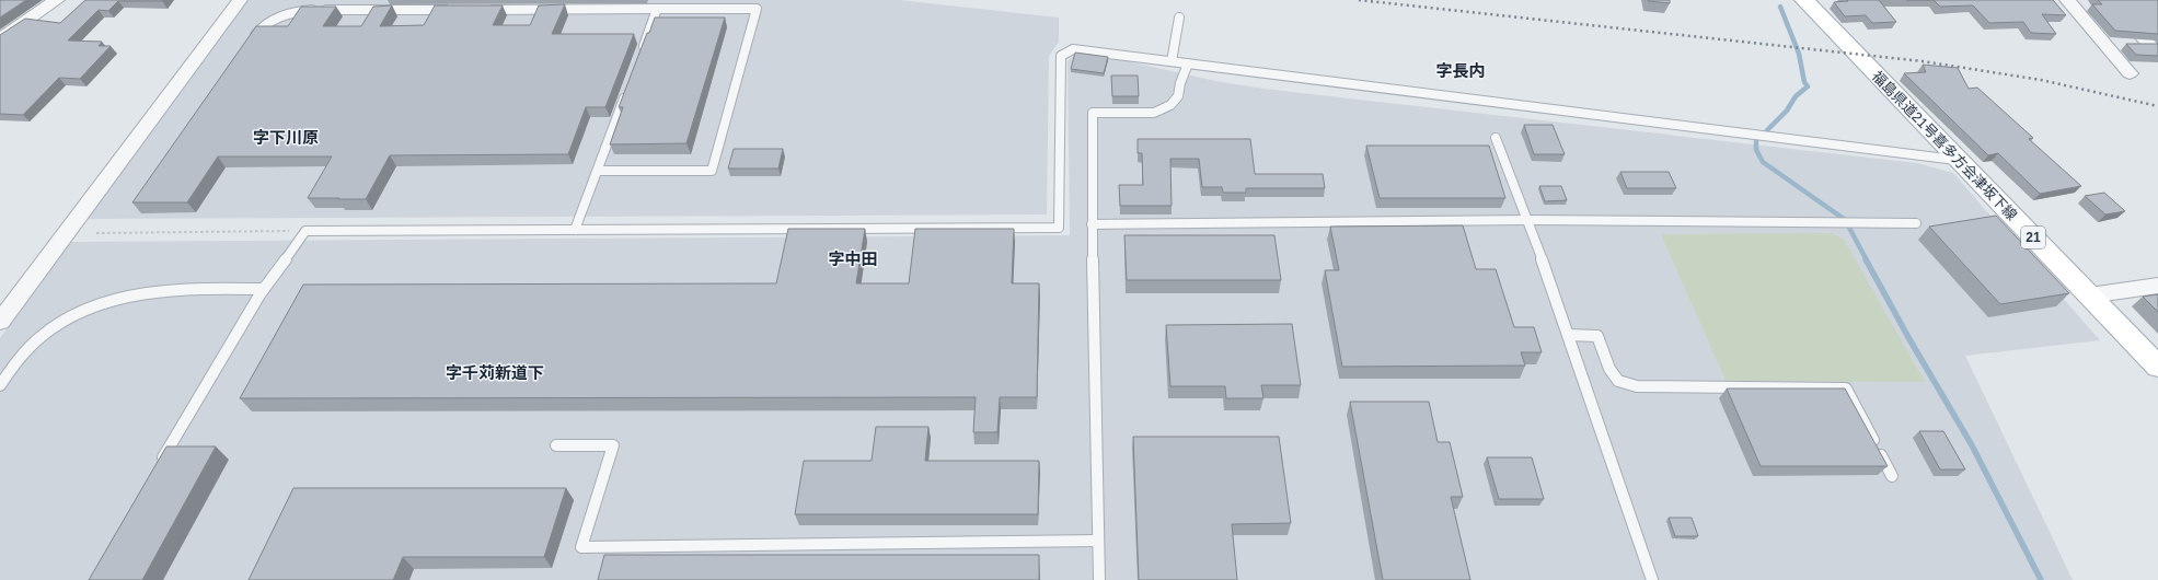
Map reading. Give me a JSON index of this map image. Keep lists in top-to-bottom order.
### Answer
{
  "streets": {
    "main road": ["福島県道21号喜多方会津坂下線", "21"]
  },
  "districts": [
    "字長内",
    "字下川原",
    "字中田",
    "字千苅新道下"
  ]
}
